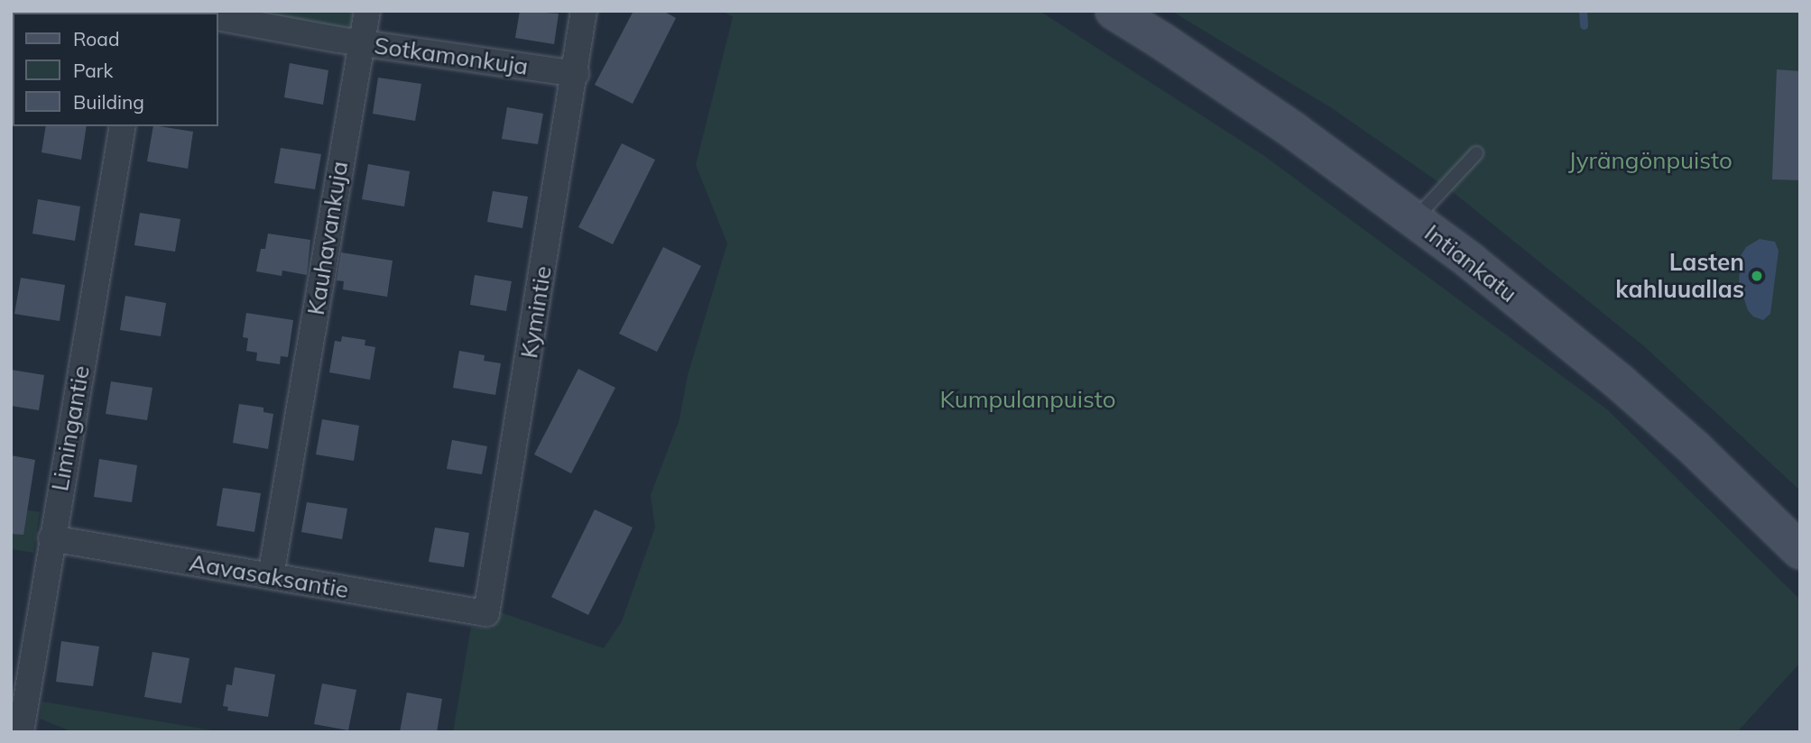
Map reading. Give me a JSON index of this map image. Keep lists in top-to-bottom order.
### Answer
{
  "streets": {
    "street": [
      "Sotkamonkuja",
      "Kauhavankuja",
      "Intiankatu",
      "Kymintie",
      "Limingantie",
      "Aavasaksantie"
    ]
  },
  "crossings": [
    ["Sotkamonkuja", "Kauhavankuja"],
    ["Sotkamonkuja", "Kymintie"],
    ["Kauhavankuja", "Aavasaksantie"],
    ["Kymintie", "Aavasaksantie"],
    ["Limingantie", "Aavasaksantie"]
  ],
  "parks": ["Jyrängönpuisto", "Kumpulanpuisto"],
  "places": ["Lasten kahluuallas"],
  "legend": ["Road", "Park", "Building"]
}
